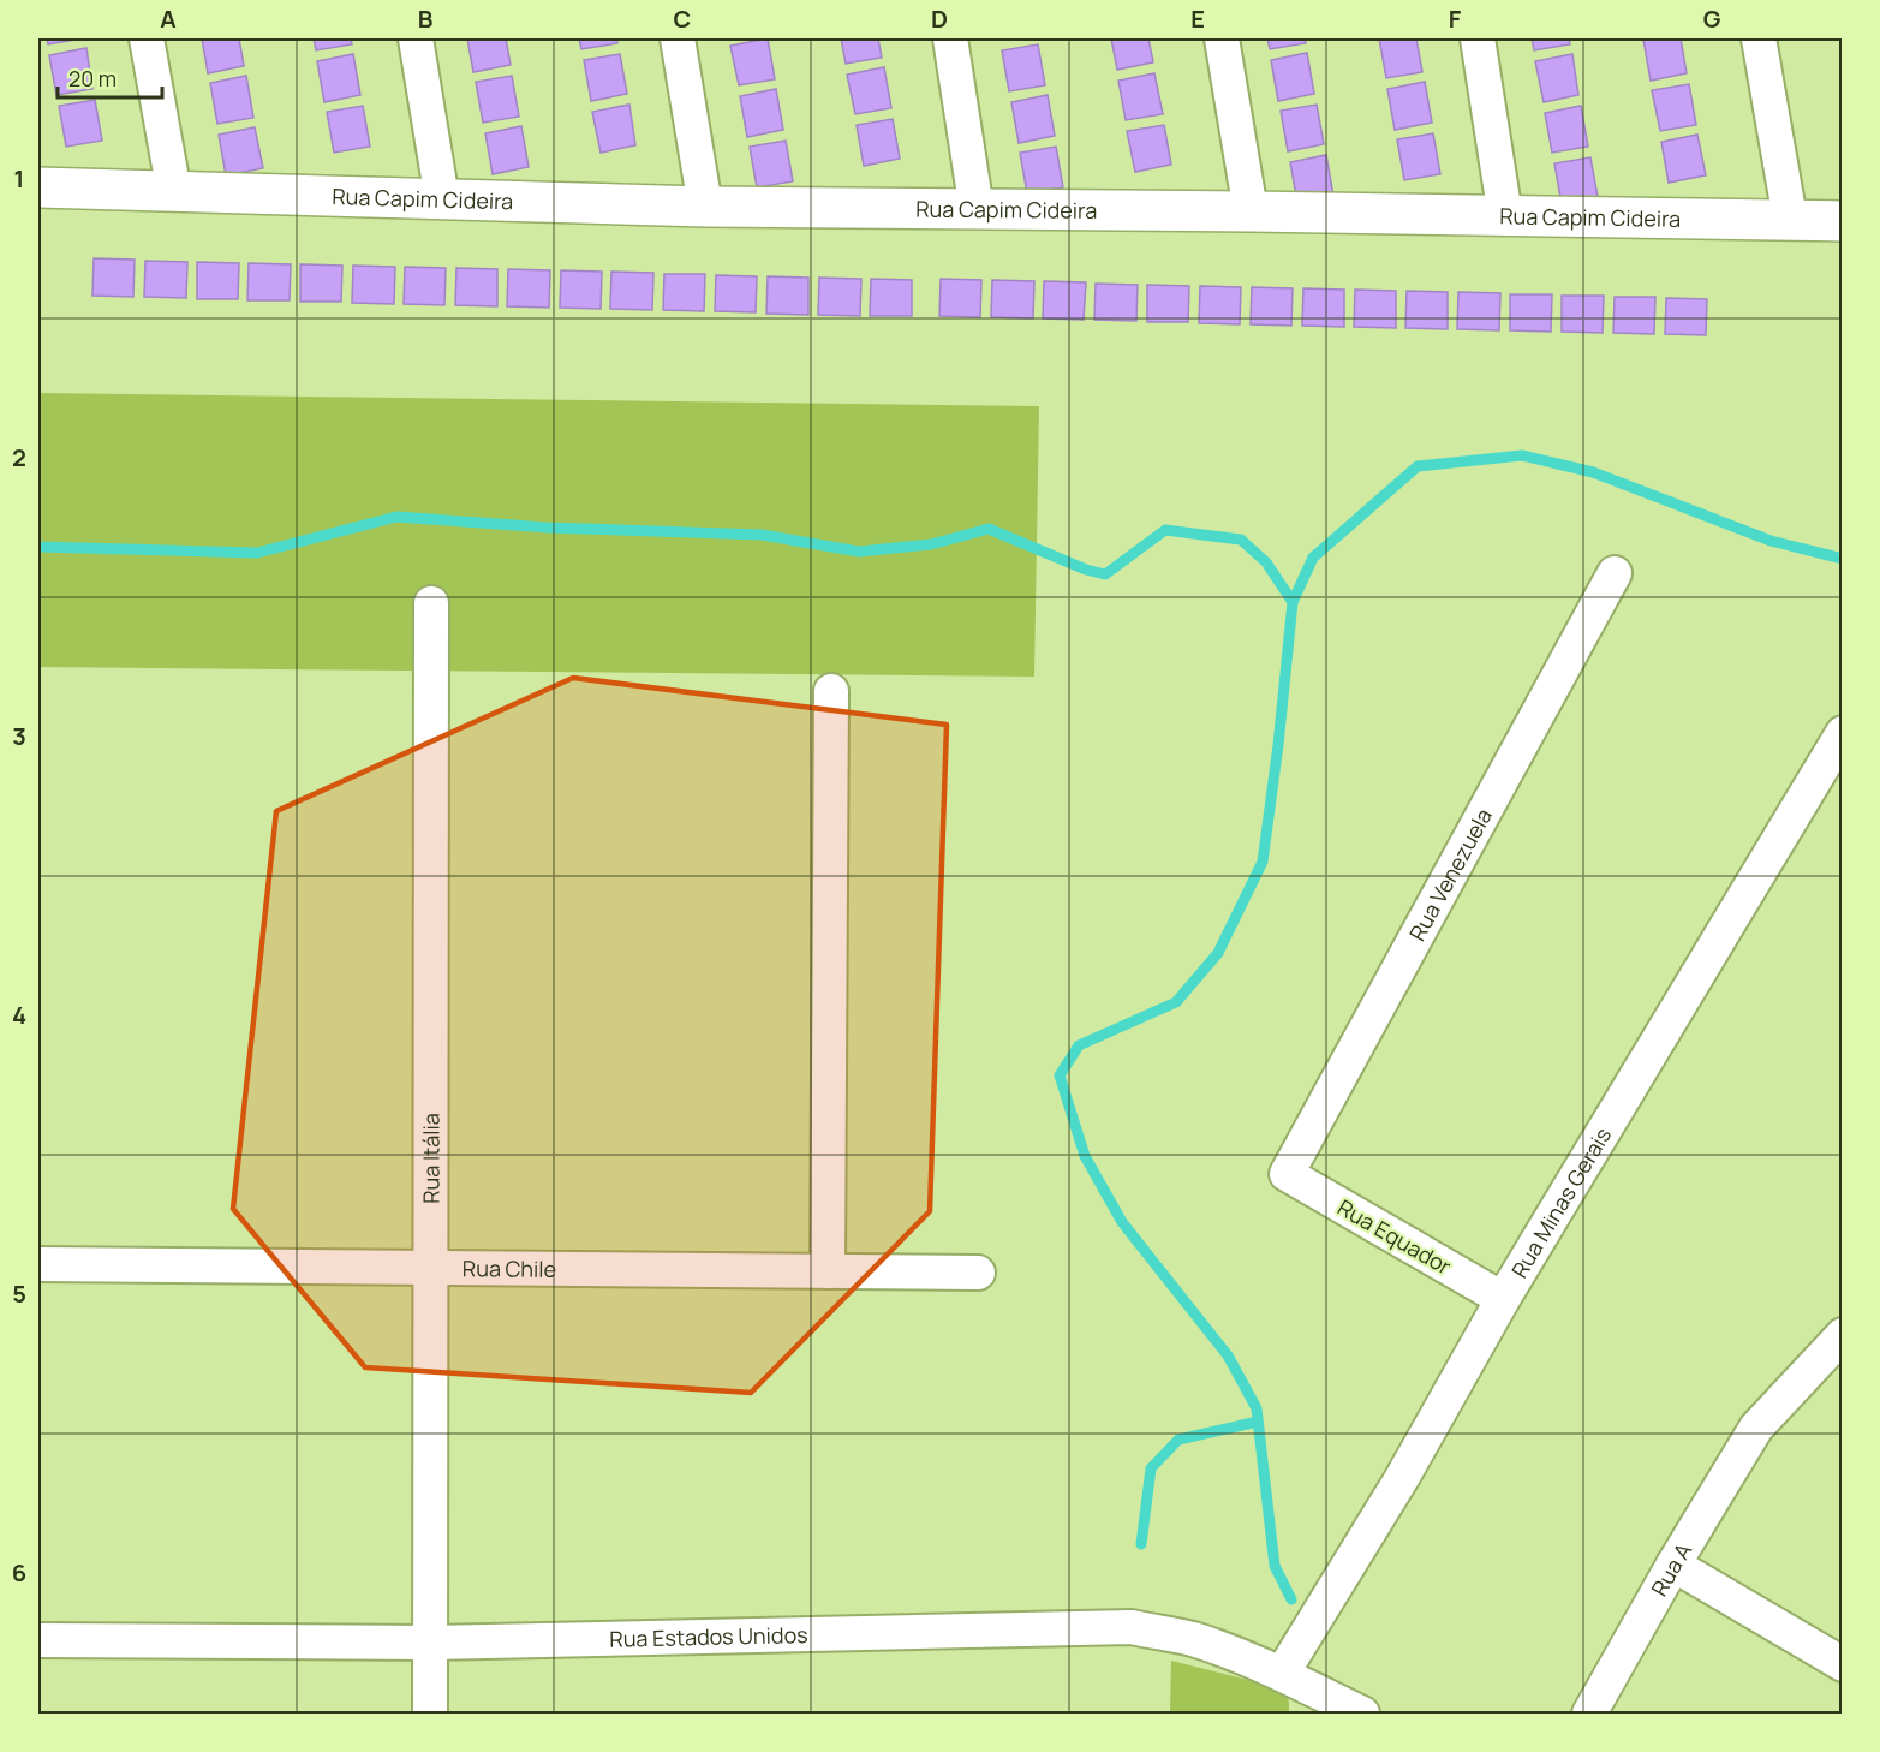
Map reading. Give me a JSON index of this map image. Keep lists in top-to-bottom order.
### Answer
{
  "streets": {
    "street": [
      "Rua Capim Cideira",
      "Rua Venezuela",
      "Rua Itália",
      "Rua Minas Gerais",
      "Rua Equador",
      "Rua Chile",
      "Rua A",
      "Rua Estados Unidos"
    ]
  },
  "crossings": [
    ["Rua Venezuela", "Rua Equador"],
    ["Rua Itália", "Rua Chile"],
    ["Rua Itália", "Rua Estados Unidos"],
    ["Rua Minas Gerais", "Rua Equador"],
    ["Rua Minas Gerais", "Rua Estados Unidos"]
  ],
  "scale_bar": "20 m",
  "grid": {
    "columns": [
      "A",
      "B",
      "C",
      "D",
      "E",
      "F",
      "G"
    ],
    "rows": [
      "1",
      "2",
      "3",
      "4",
      "5",
      "6"
    ]
  }
}
